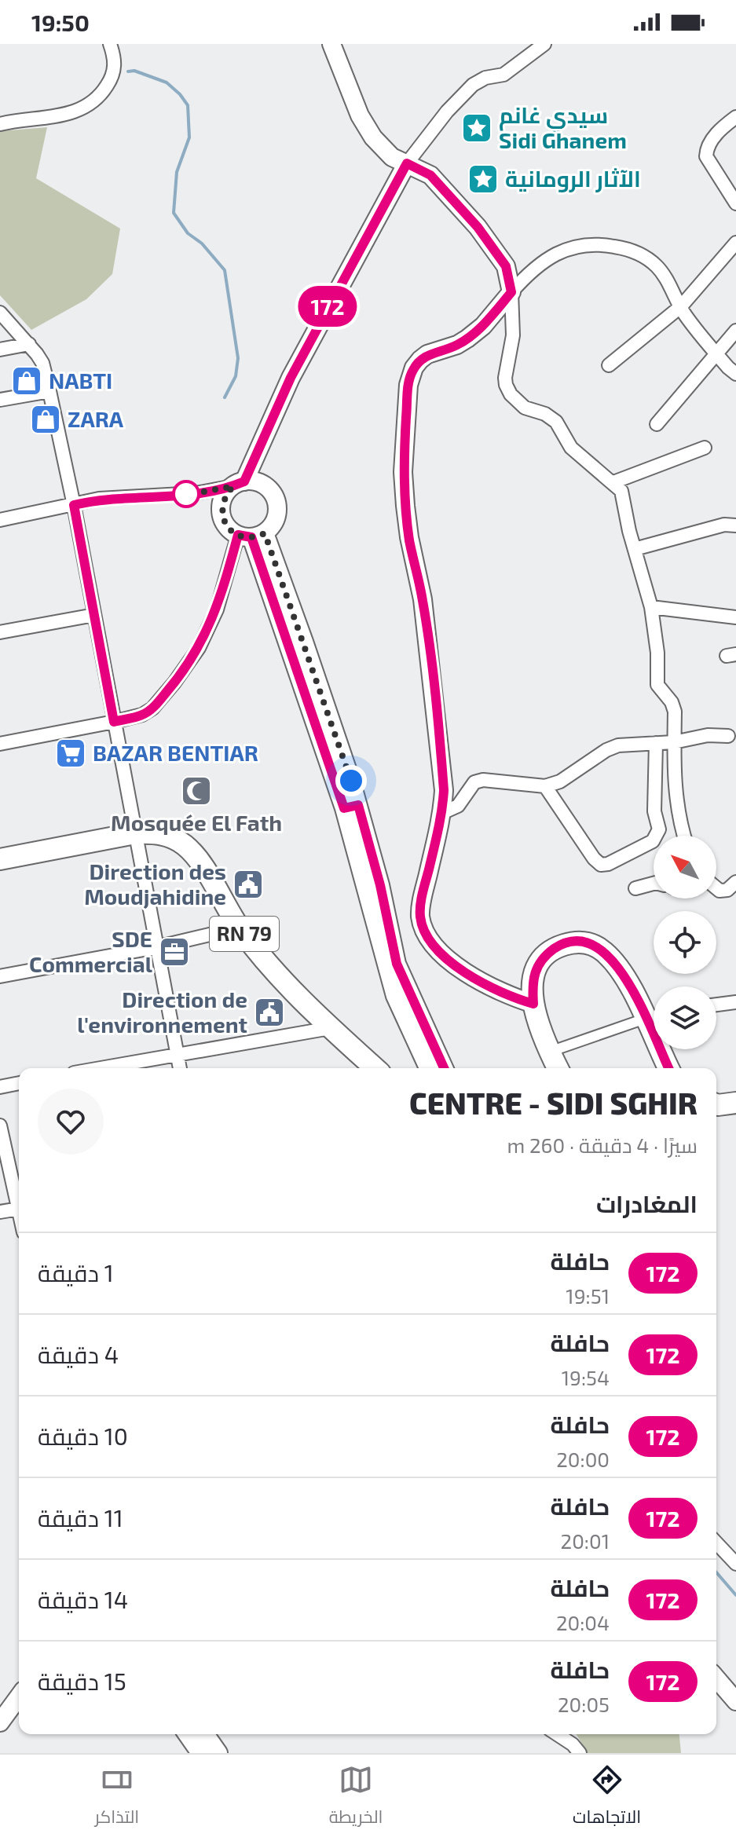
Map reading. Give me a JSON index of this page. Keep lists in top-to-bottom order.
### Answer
{
  "streets": {
    "main road": ["RN 79"]
  },
  "places": {
    "place": ["سيدي غانم Sidi Ghanem", "الآثار الرومانية"],
    "shop": ["NABTI", "ZARA"],
    "supermarket": ["BAZAR BENTIAR"],
    "mosque": ["Mosquée El Fath"],
    "public building": ["Direction des Moudjahidine", "Direction de l'environnement"],
    "office": ["SDE Commercial"]
  },
  "lines": ["bus line 172"],
  "north": "top left",
  "page": {
    "status": "19:50",
    "on_map": "172",
    "heading": [
      ["CENTRE - SIDI SGHIR", "سيرًا · 4 دقيقة · 260 m"],
      "المغادرات"
    ],
    "list": [
      {
        "mark": "172",
        "name": "حافلة",
        "note": "19:51",
        "value": "1 دقيقة"
      },
      {
        "mark": "172",
        "name": "حافلة",
        "note": "19:54",
        "value": "4 دقيقة"
      },
      {
        "mark": "172",
        "name": "حافلة",
        "note": "20:00",
        "value": "10 دقيقة"
      },
      {
        "mark": "172",
        "name": "حافلة",
        "note": "20:01",
        "value": "11 دقيقة"
      },
      {
        "mark": "172",
        "name": "حافلة",
        "note": "20:04",
        "value": "14 دقيقة"
      },
      {
        "mark": "172",
        "name": "حافلة",
        "note": "20:05",
        "value": "15 دقيقة"
      }
    ],
    "tabs": ["الاتجاهات", "الخريطة", "التذاكر"]
  }
}
